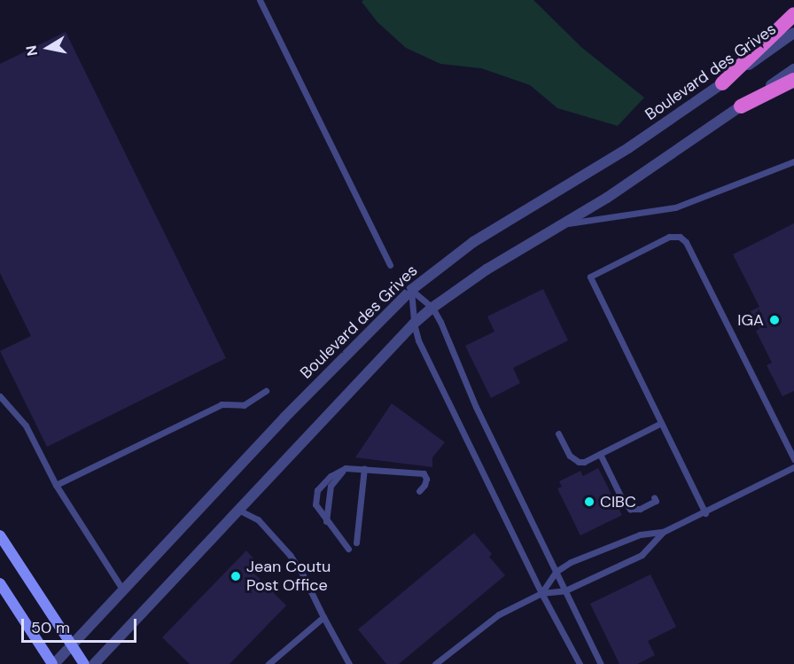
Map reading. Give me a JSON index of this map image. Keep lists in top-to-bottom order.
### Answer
{
  "streets": {
    "street": ["Boulevard des Grives"]
  },
  "places": ["IGA", "CIBC", "Jean Coutu Post Office"],
  "scale_bar": "50 m",
  "north": "left"
}
